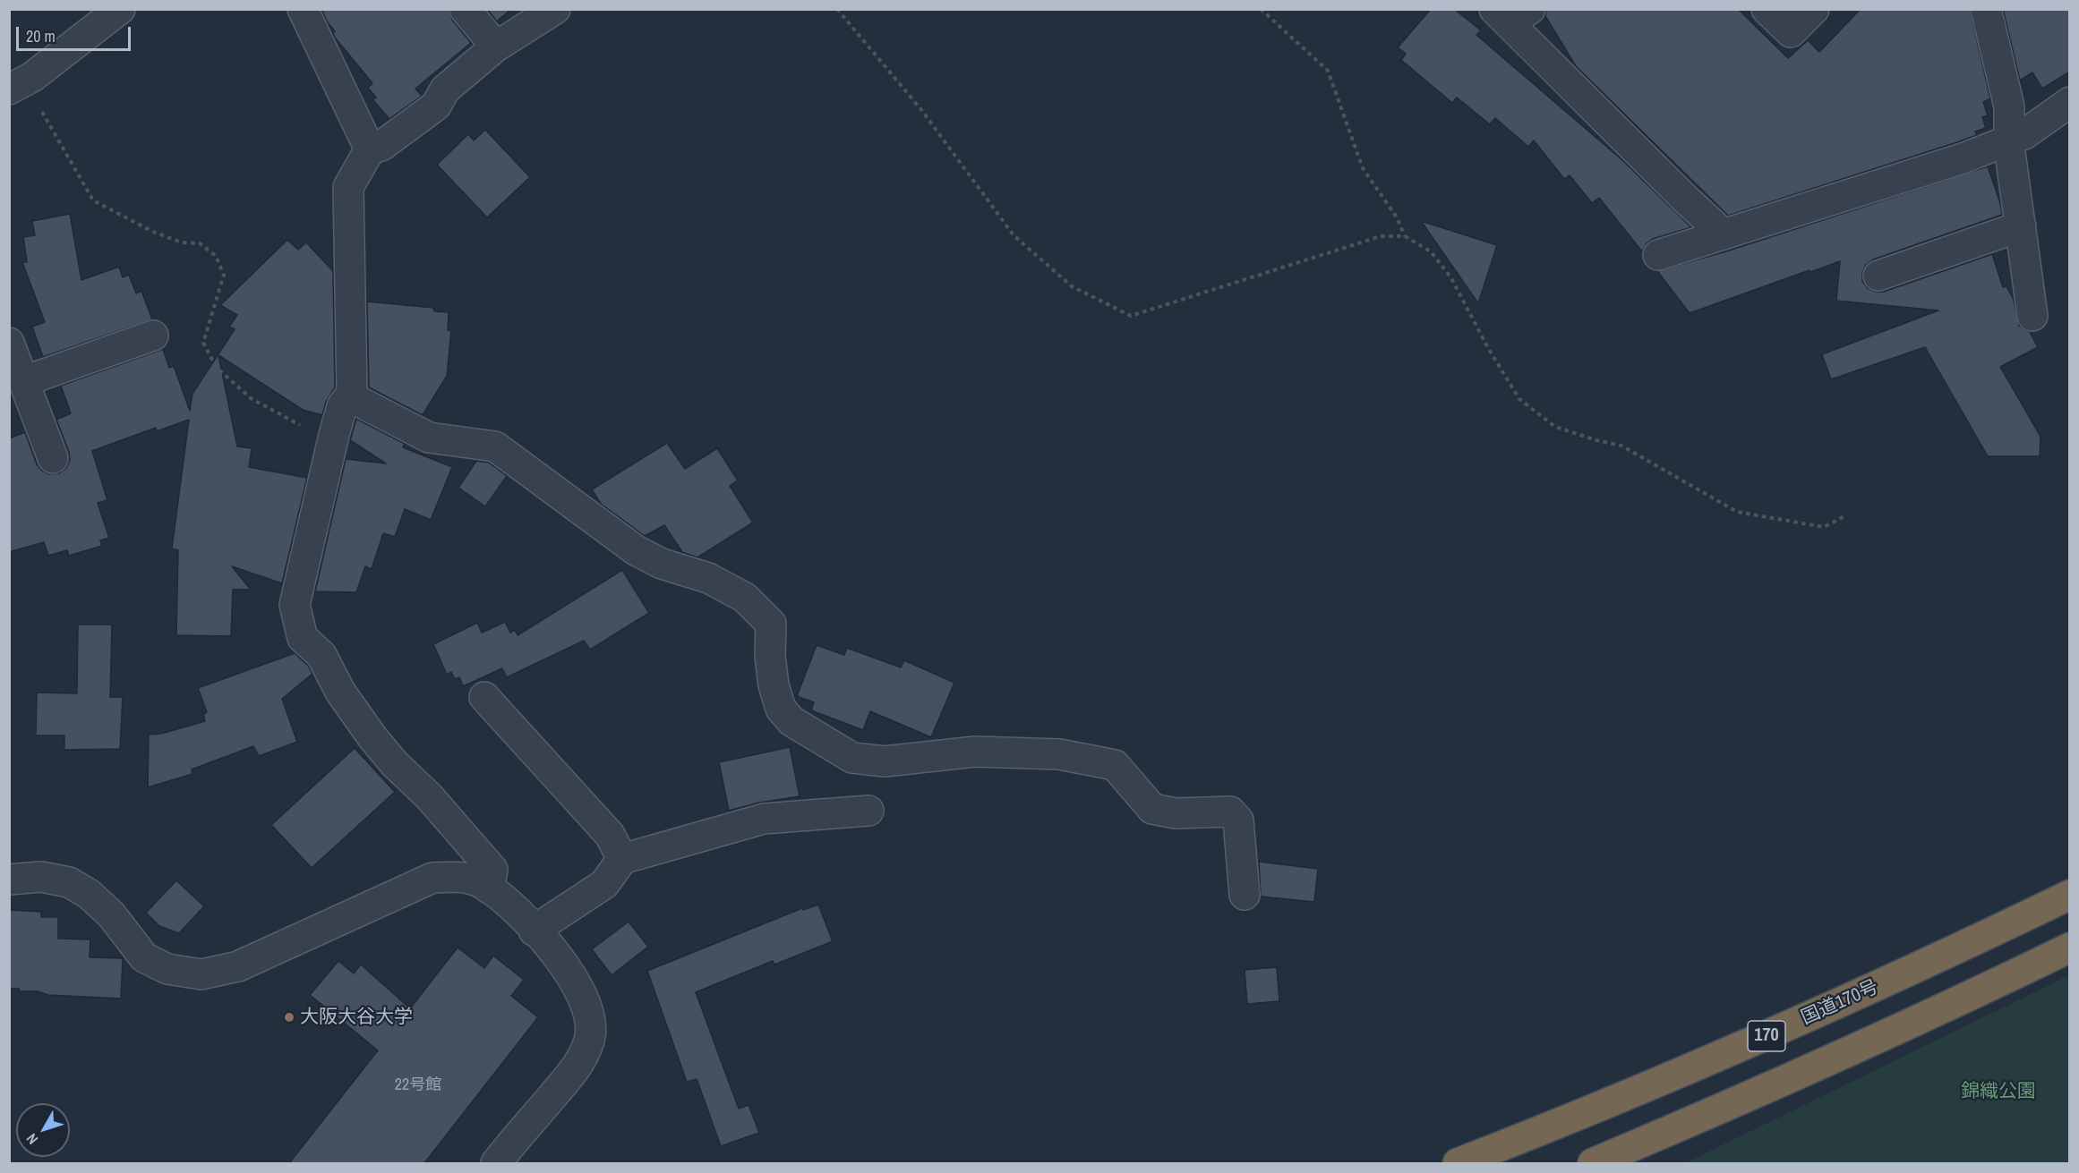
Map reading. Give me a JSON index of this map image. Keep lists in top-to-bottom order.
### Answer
{
  "streets": {
    "highway": ["国道170号", "170"]
  },
  "parks": ["錦織公園"],
  "places": ["大阪大谷大学"],
  "house_numbers": ["22号館"],
  "scale_bar": "20 m",
  "north": "bottom left"
}
